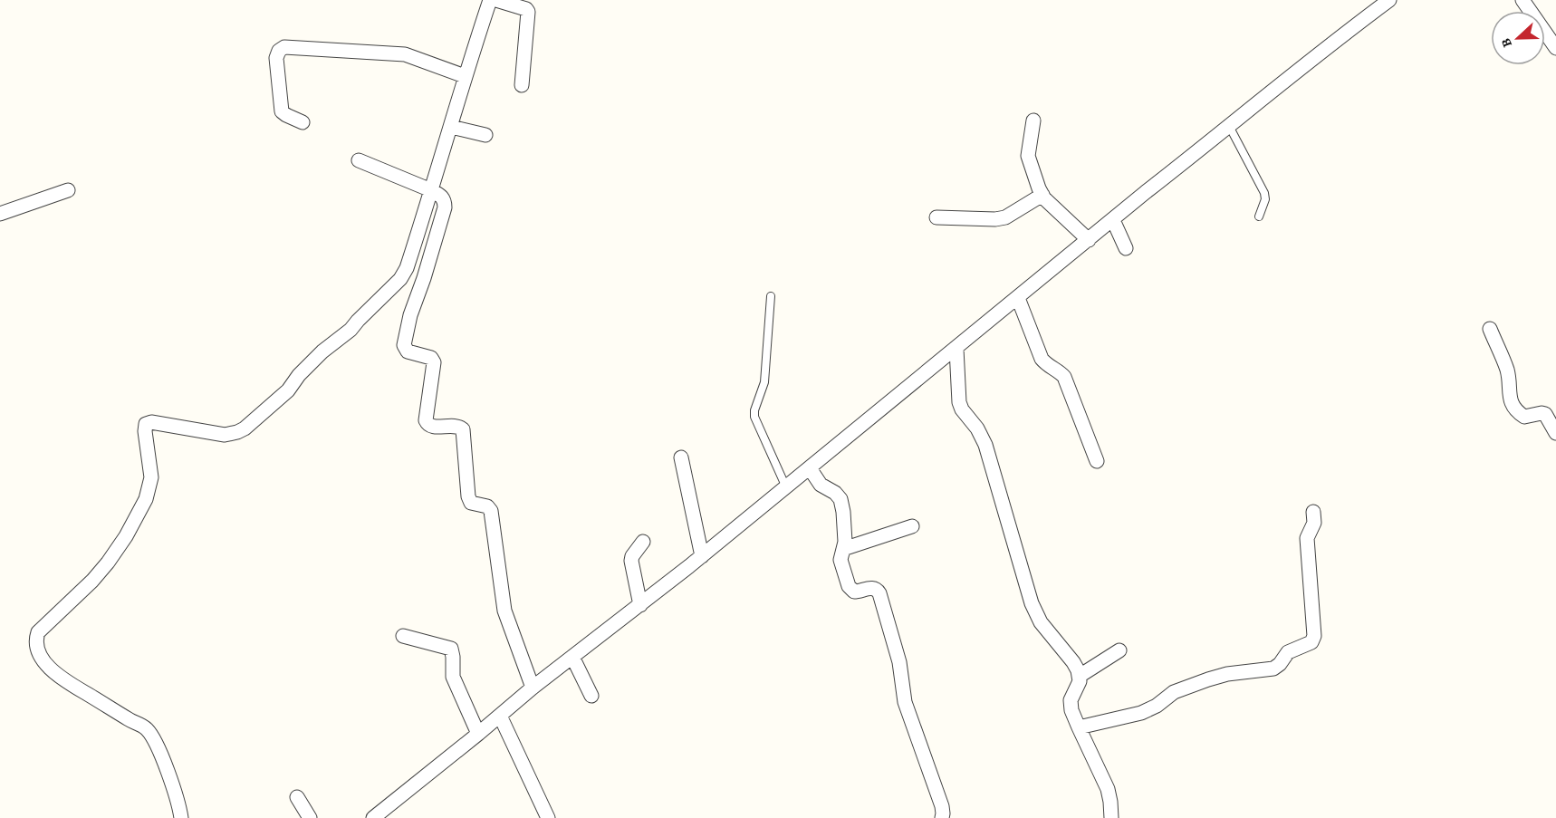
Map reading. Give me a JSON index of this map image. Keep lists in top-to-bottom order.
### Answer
{
  "north": "left"
}
